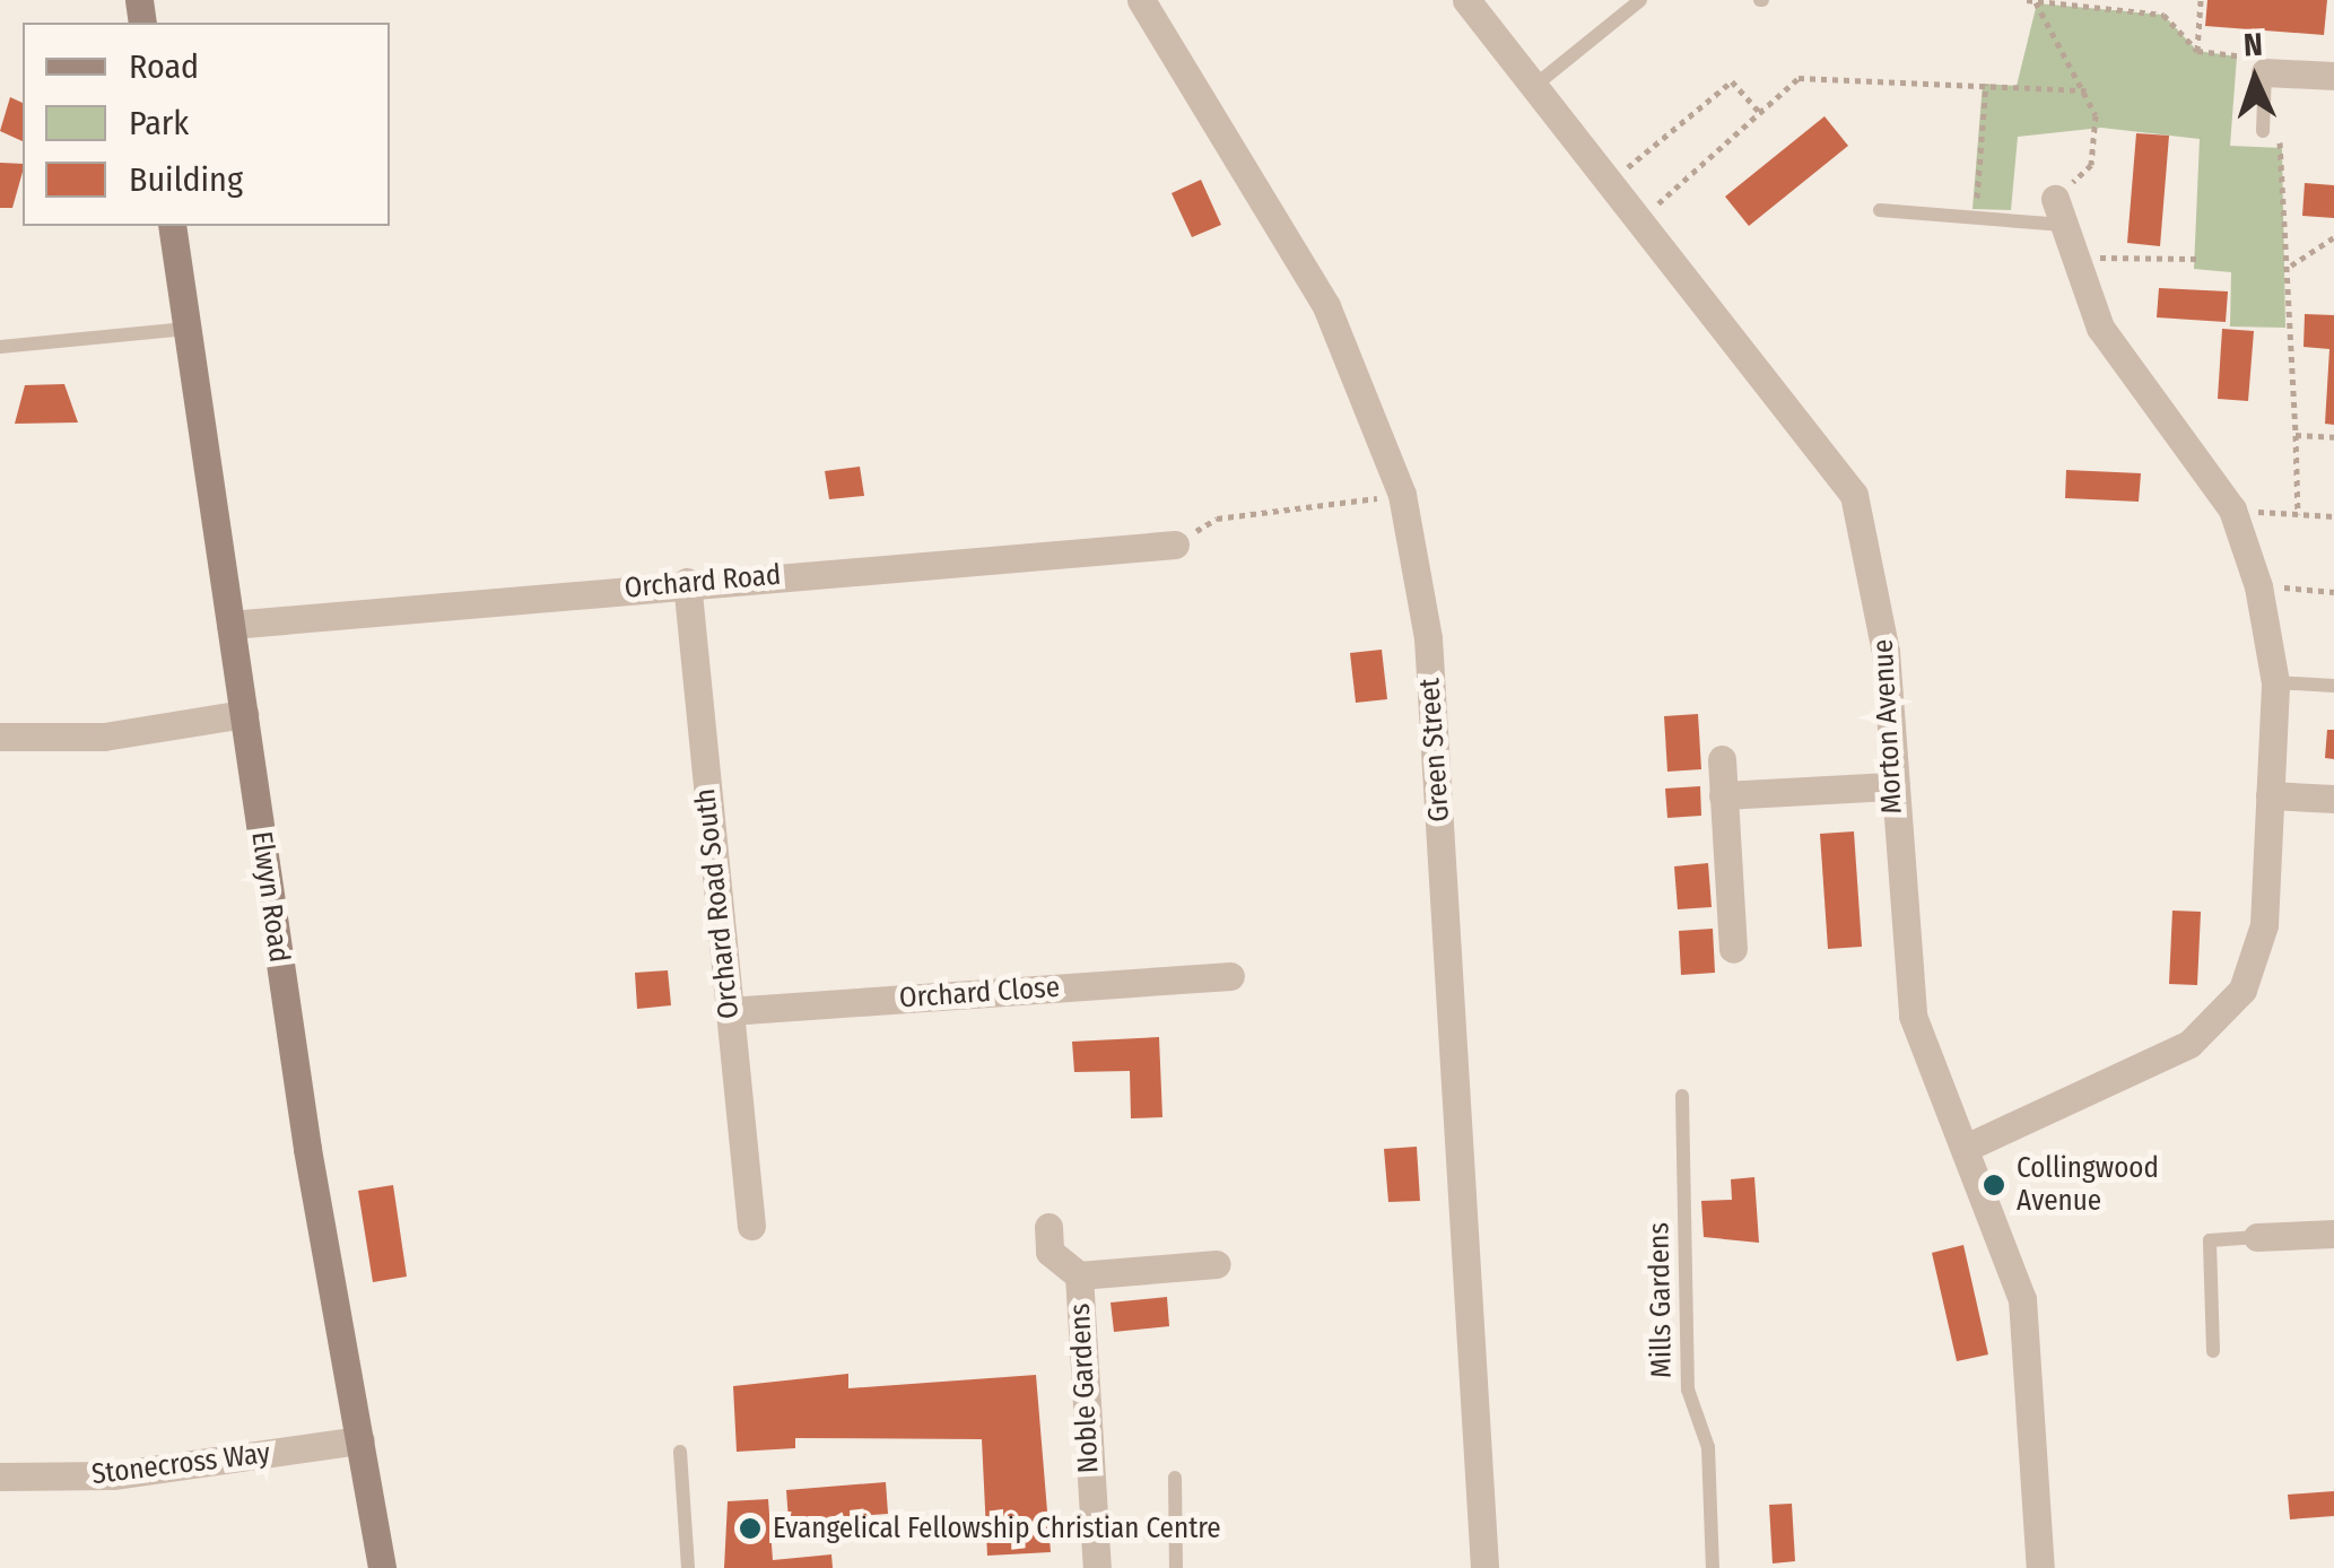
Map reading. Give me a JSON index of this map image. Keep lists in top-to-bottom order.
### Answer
{
  "streets": {
    "street": [
      "Orchard Road",
      "Morton Avenue",
      "Green Street",
      "Elwyn Road",
      "Orchard Road South",
      "Orchard Close",
      "Noble Gardens",
      "Stonecross Way"
    ],
    "lane": ["Mills Gardens"]
  },
  "crossings": [
    ["Orchard Road", "Elwyn Road"],
    ["Orchard Road", "Orchard Road South"],
    ["Elwyn Road", "Stonecross Way"],
    ["Orchard Road South", "Orchard Close"]
  ],
  "places": ["Collingwood Avenue", "Evangelical Fellowship Christian Centre"],
  "legend": ["Road", "Park", "Building"],
  "north": "top"
}
